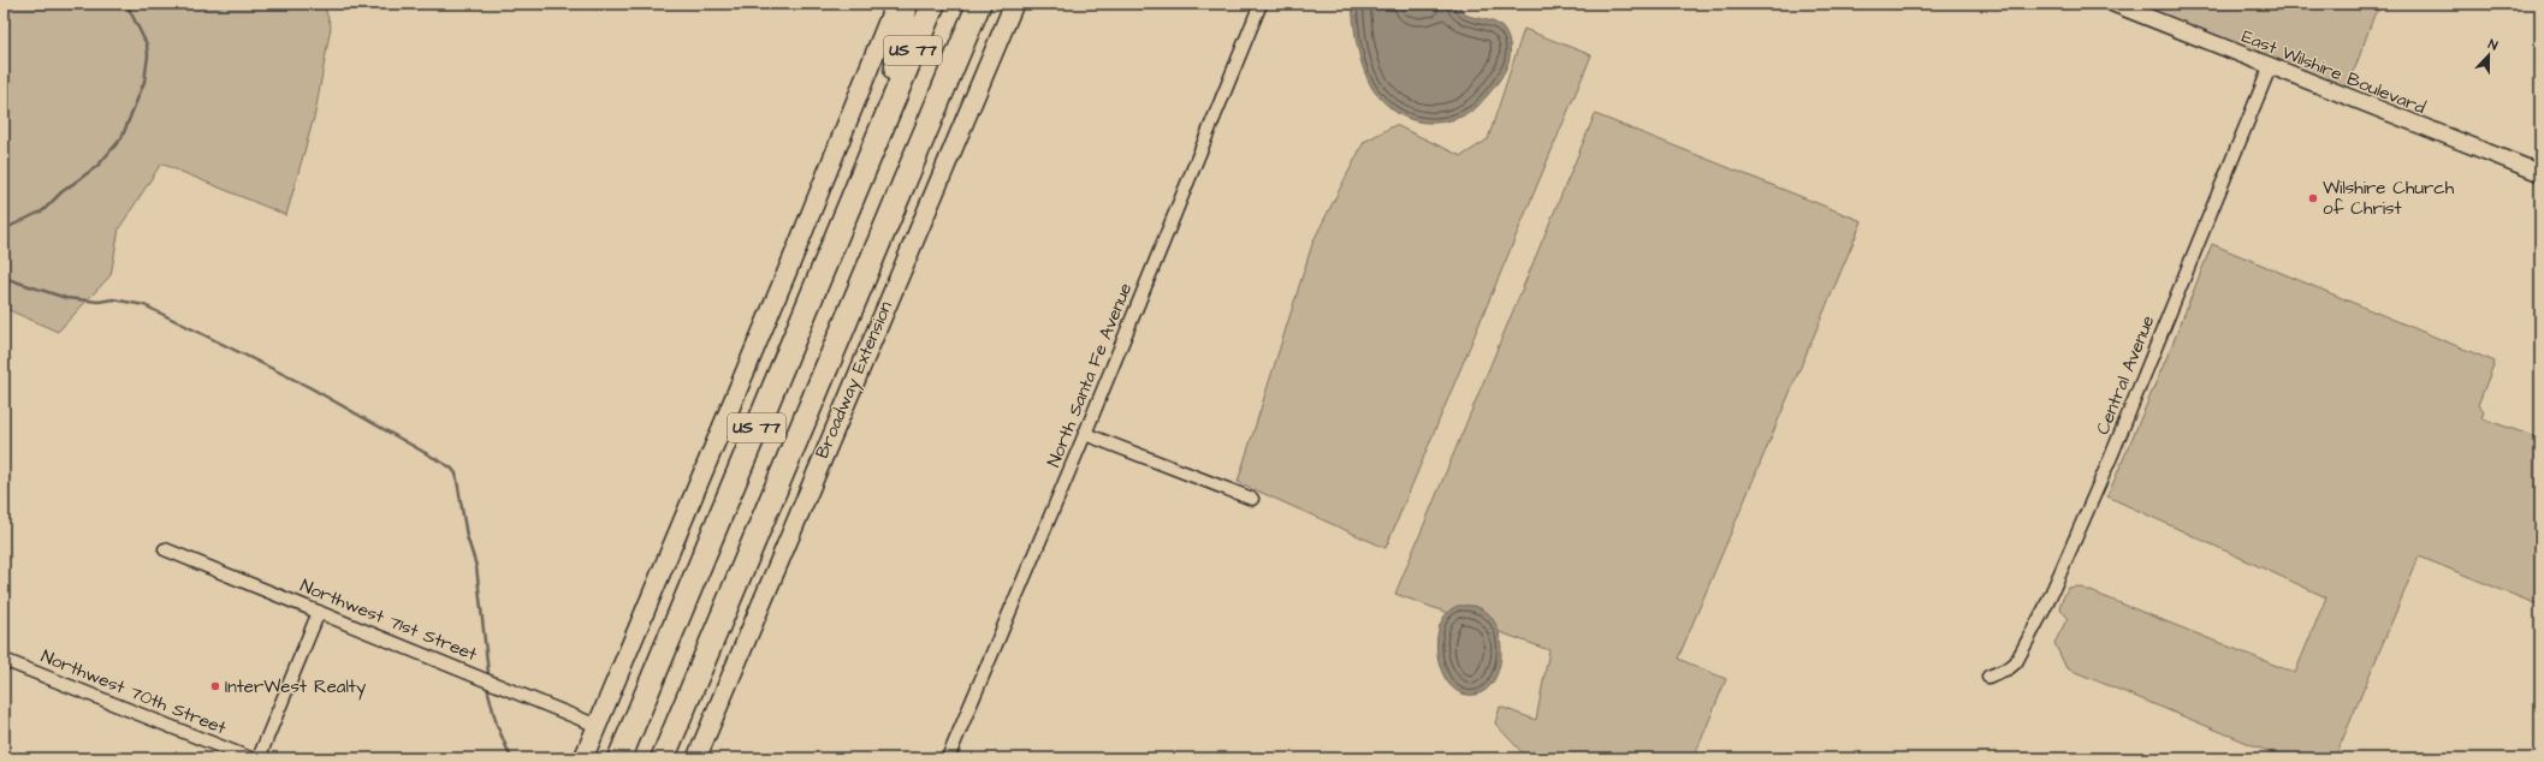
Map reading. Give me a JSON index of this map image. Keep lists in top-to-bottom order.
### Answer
{
  "streets": {
    "highway": ["US 77", "Broadway Extension"],
    "street": [
      "East Wilshire Boulevard",
      "North Santa Fe Avenue",
      "Central Avenue",
      "Northwest 71st Street",
      "Northwest 70th Street"
    ]
  },
  "crossings": [
    ["East Wilshire Boulevard", "Central Avenue"]
  ],
  "places": ["Wilshire Church of Christ", "InterWest Realty"],
  "north": "top"
}
